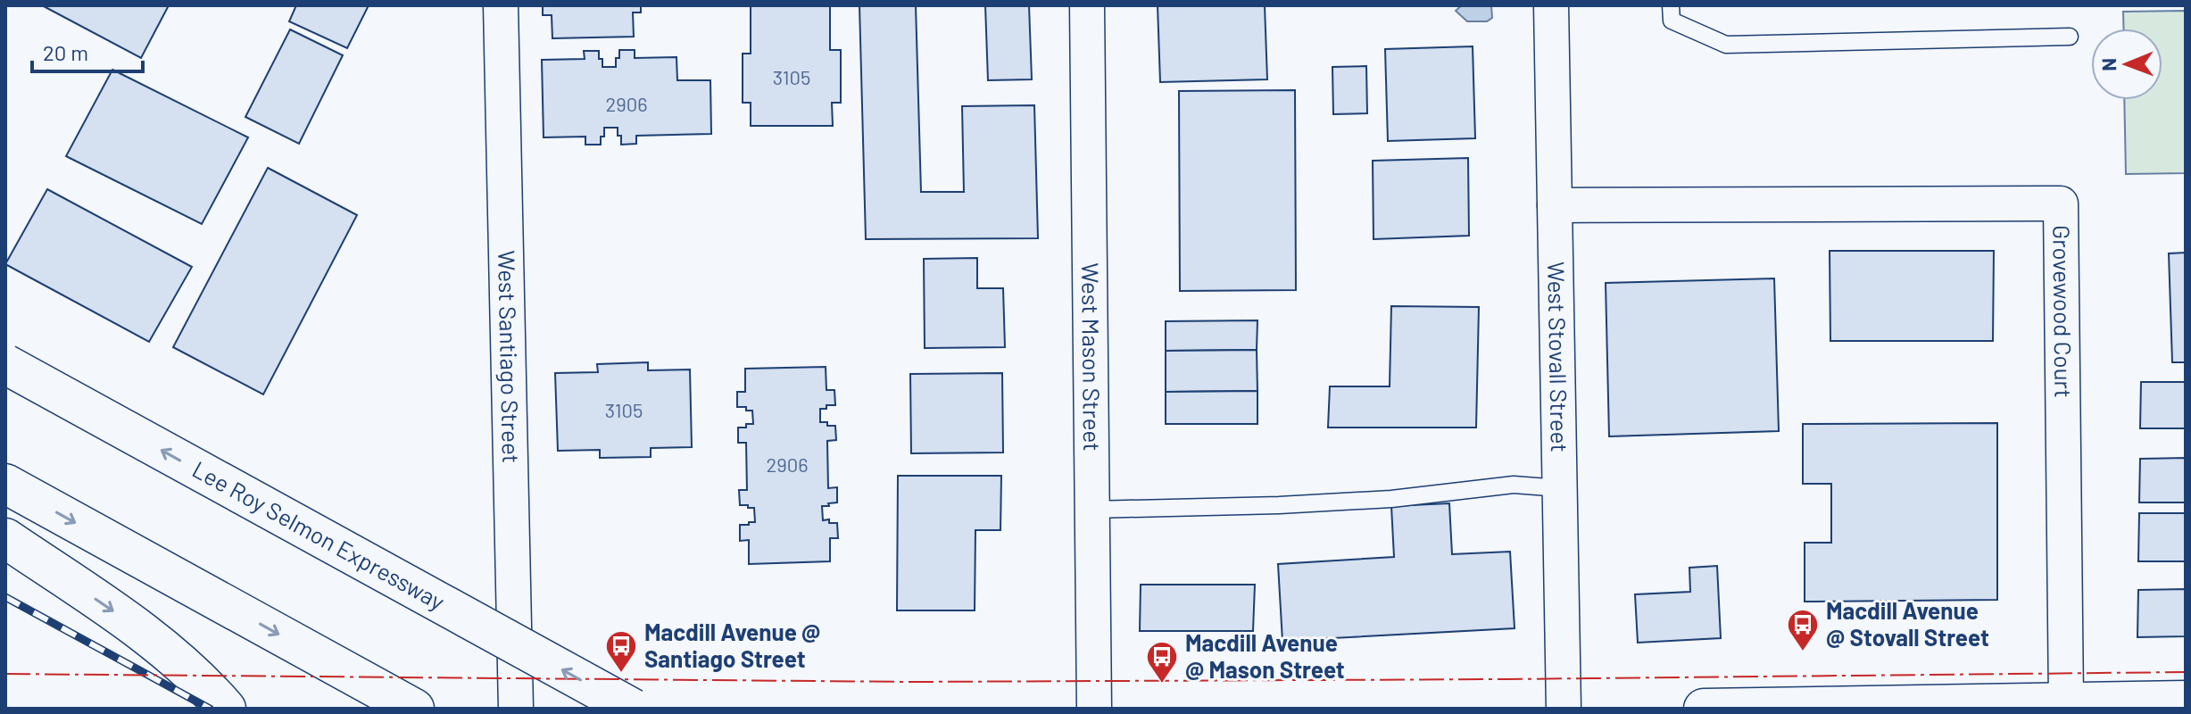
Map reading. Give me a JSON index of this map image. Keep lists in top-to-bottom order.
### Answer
{
  "streets": {
    "main road": ["Lee Roy Selmon Expressway"],
    "street": [
      "Grovewood Court",
      "West Santiago Street",
      "West Mason Street",
      "West Stovall Street"
    ]
  },
  "crossings": [
    ["Grovewood Court", "West Stovall Street"]
  ],
  "places": {
    "bus stop": ["Macdill Avenue @ Stovall Street", "Macdill Avenue @ Santiago Street", "Macdill Avenue @ Mason Street"]
  },
  "house_numbers": [
    "3105",
    "2906",
    "3105",
    "2906"
  ],
  "scale_bar": "20 m",
  "north": "left"
}
